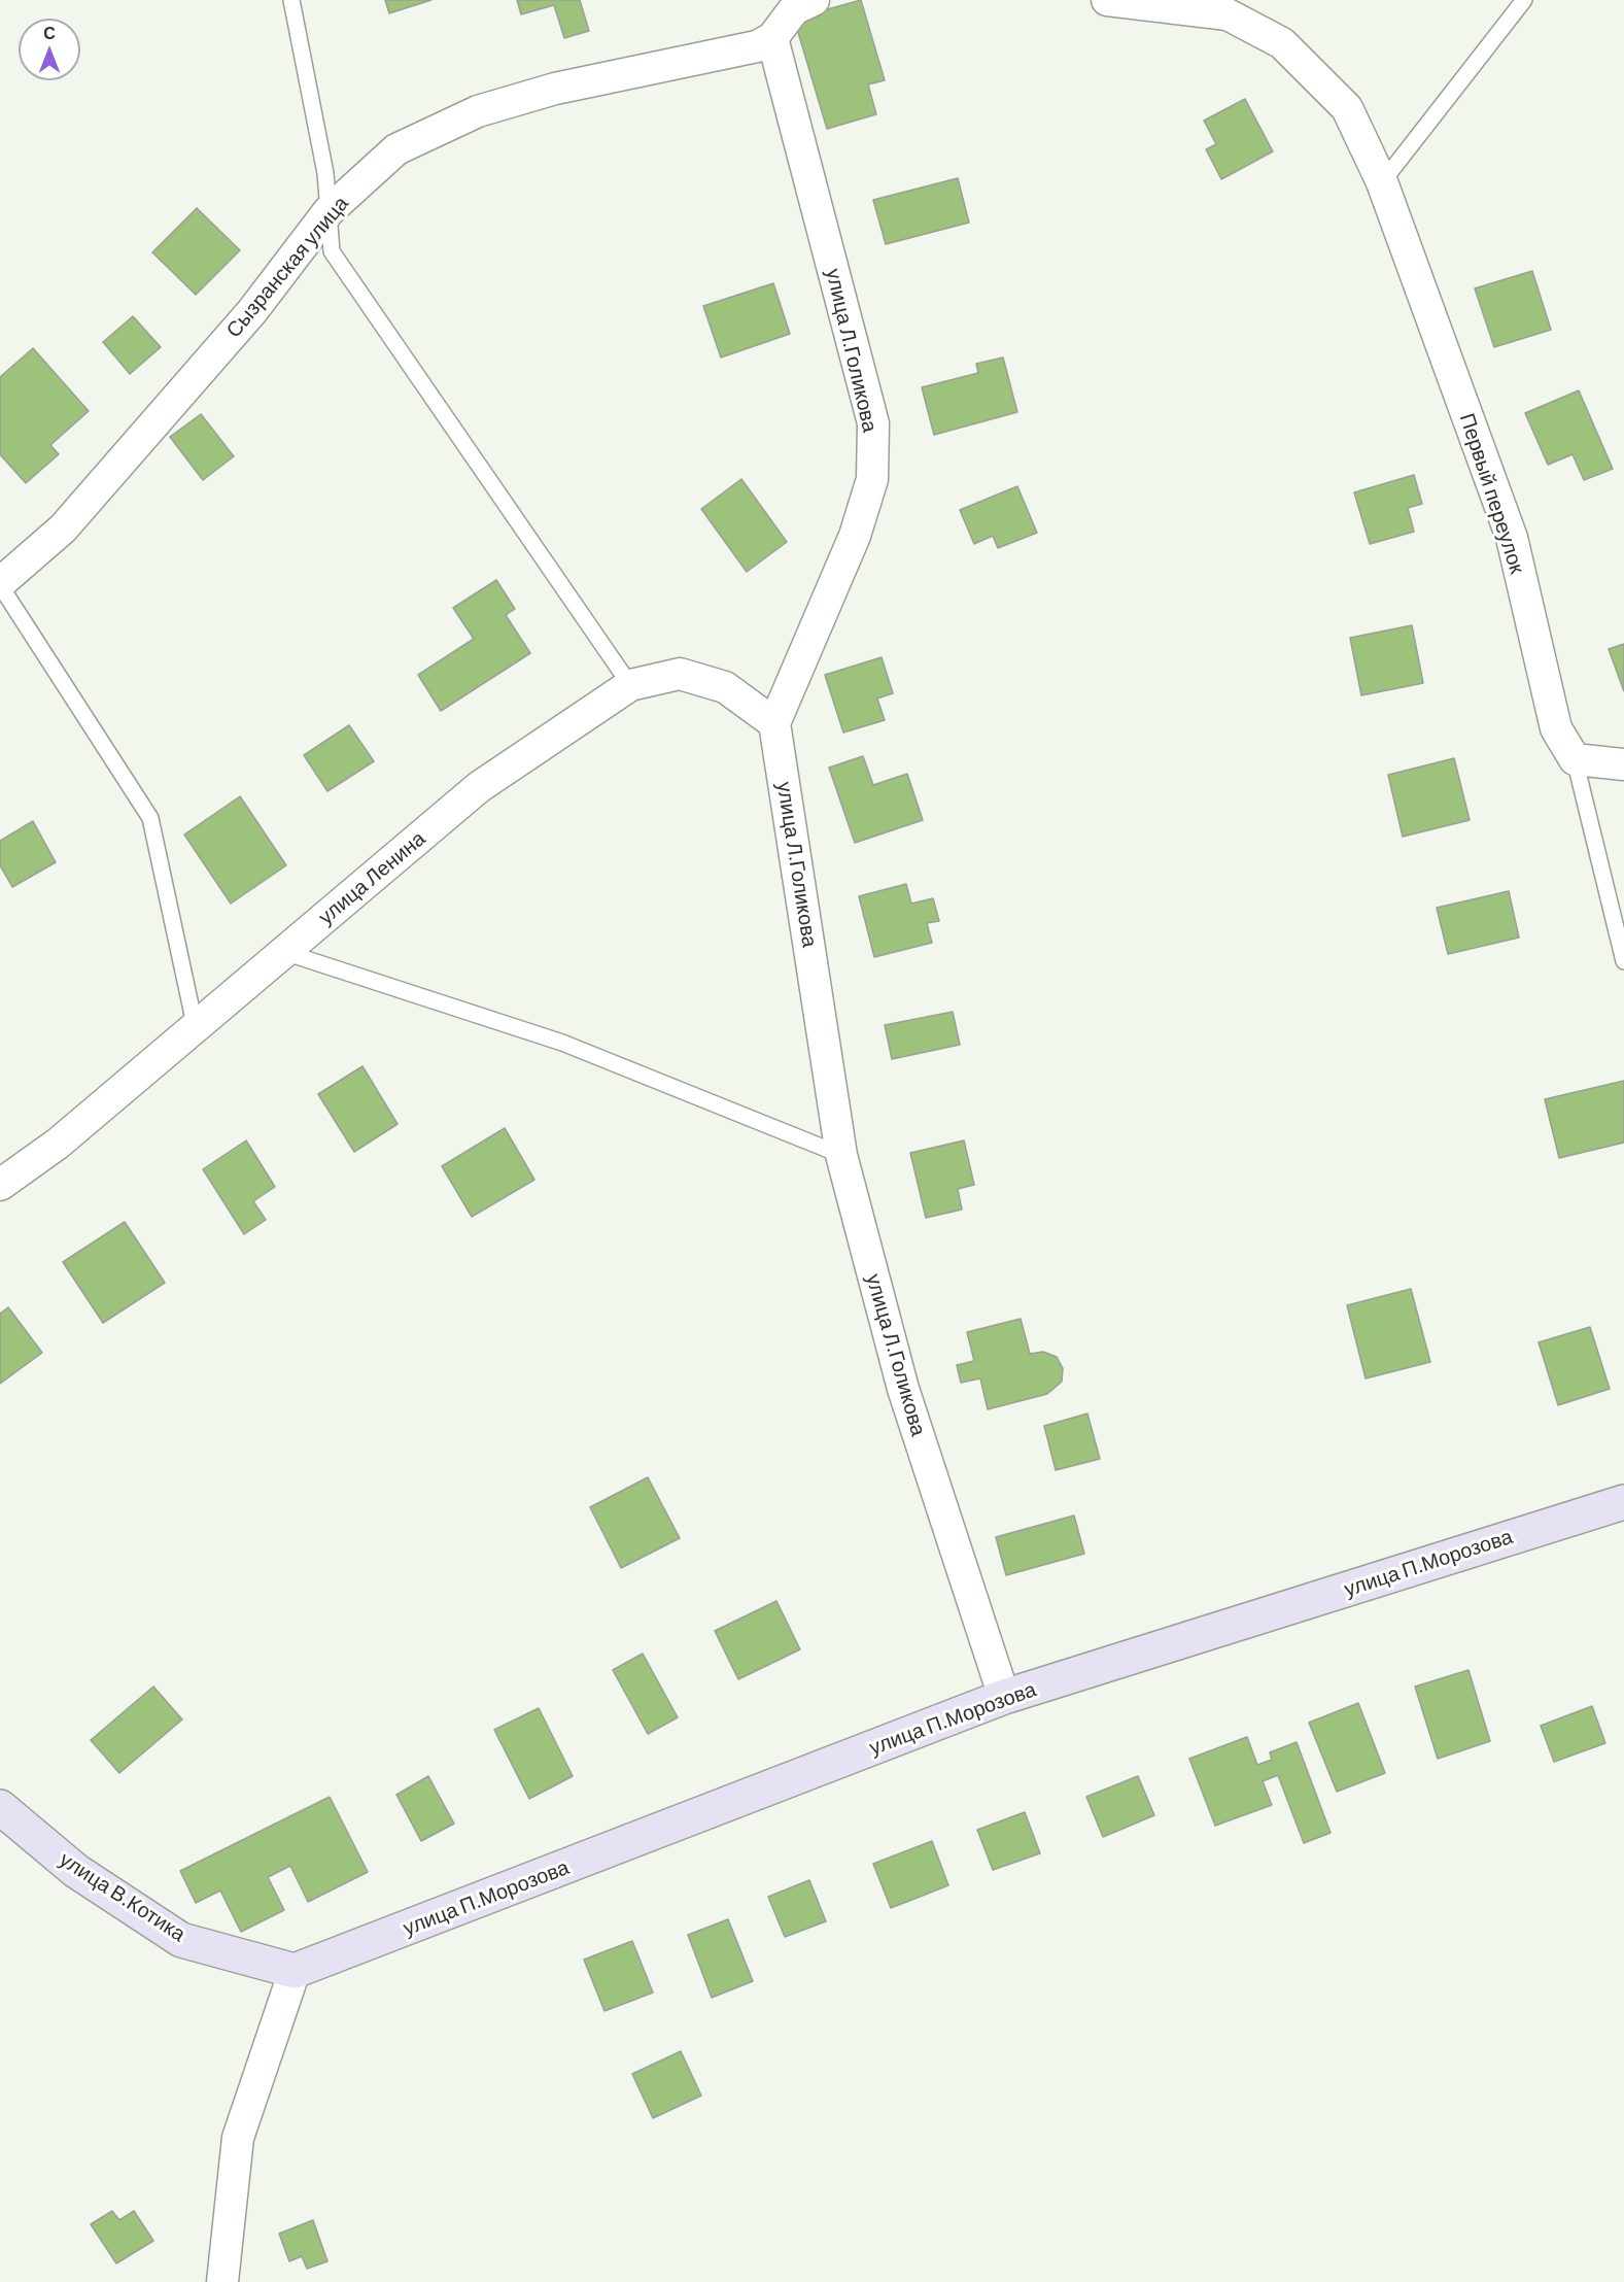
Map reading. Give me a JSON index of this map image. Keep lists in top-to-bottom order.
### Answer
{
  "streets": {
    "street": [
      "Сызранская улица",
      "улица Л.Голикова",
      "Первый переулок",
      "улица Ленина",
      "улица П.Морозова",
      "улица В.Котика"
    ]
  },
  "crossings": [
    ["Сызранская улица", "улица Л.Голикова"],
    ["улица Л.Голикова", "улица Ленина"],
    ["улица Л.Голикова", "улица П.Морозова"],
    ["улица П.Морозова", "улица В.Котика"]
  ],
  "north": "top"
}
